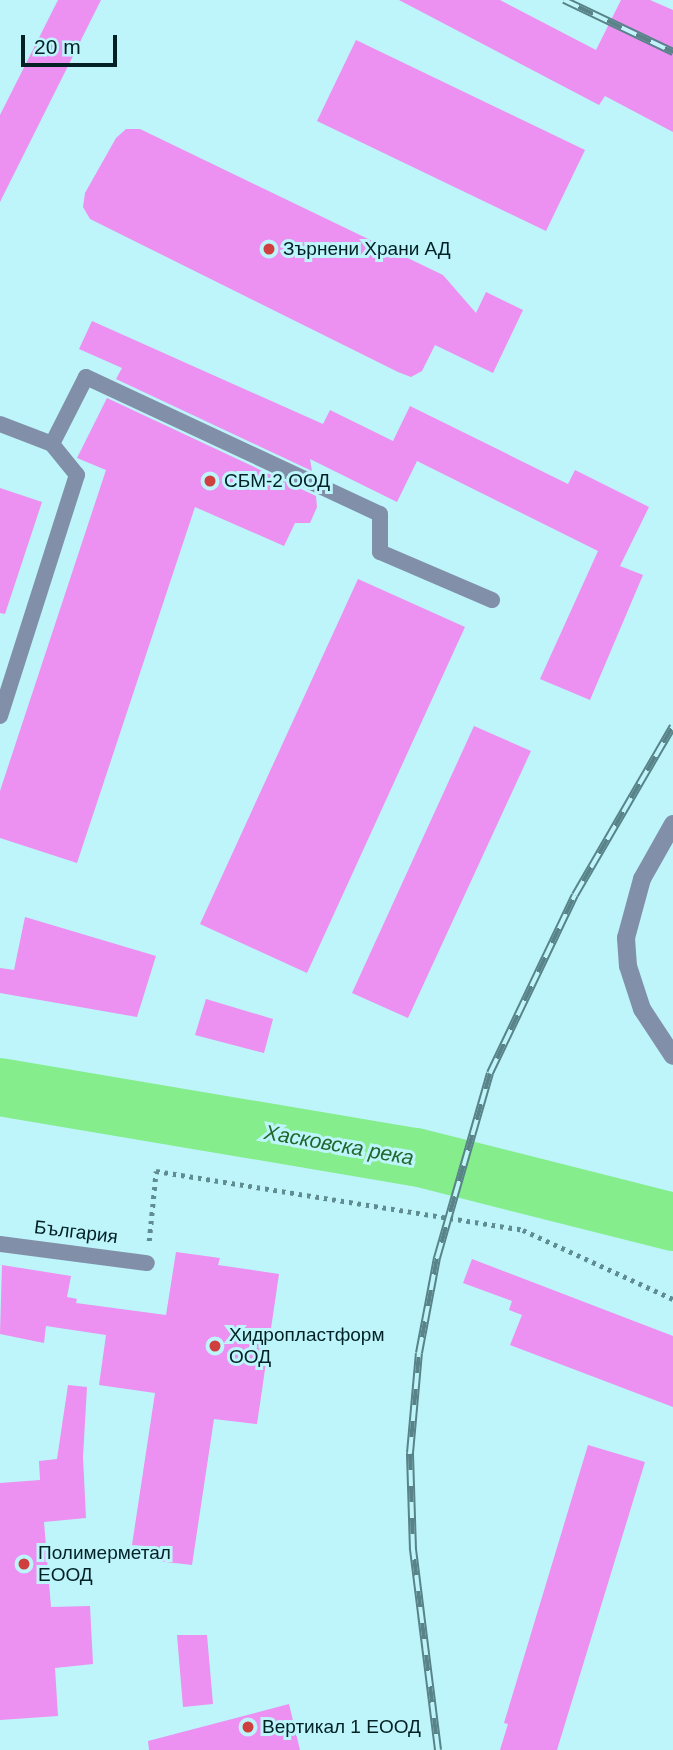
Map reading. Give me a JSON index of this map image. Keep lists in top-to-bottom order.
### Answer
{
  "streets": {
    "lane": ["България"]
  },
  "water": ["Хасковска река"],
  "places": [
    "Зърнени Храни АД",
    "СБМ-2 ООД",
    "Хидропластформ ООД",
    "Полимерметал ЕООД",
    "Вертикал 1 ЕООД"
  ],
  "scale_bar": "20 m"
}
